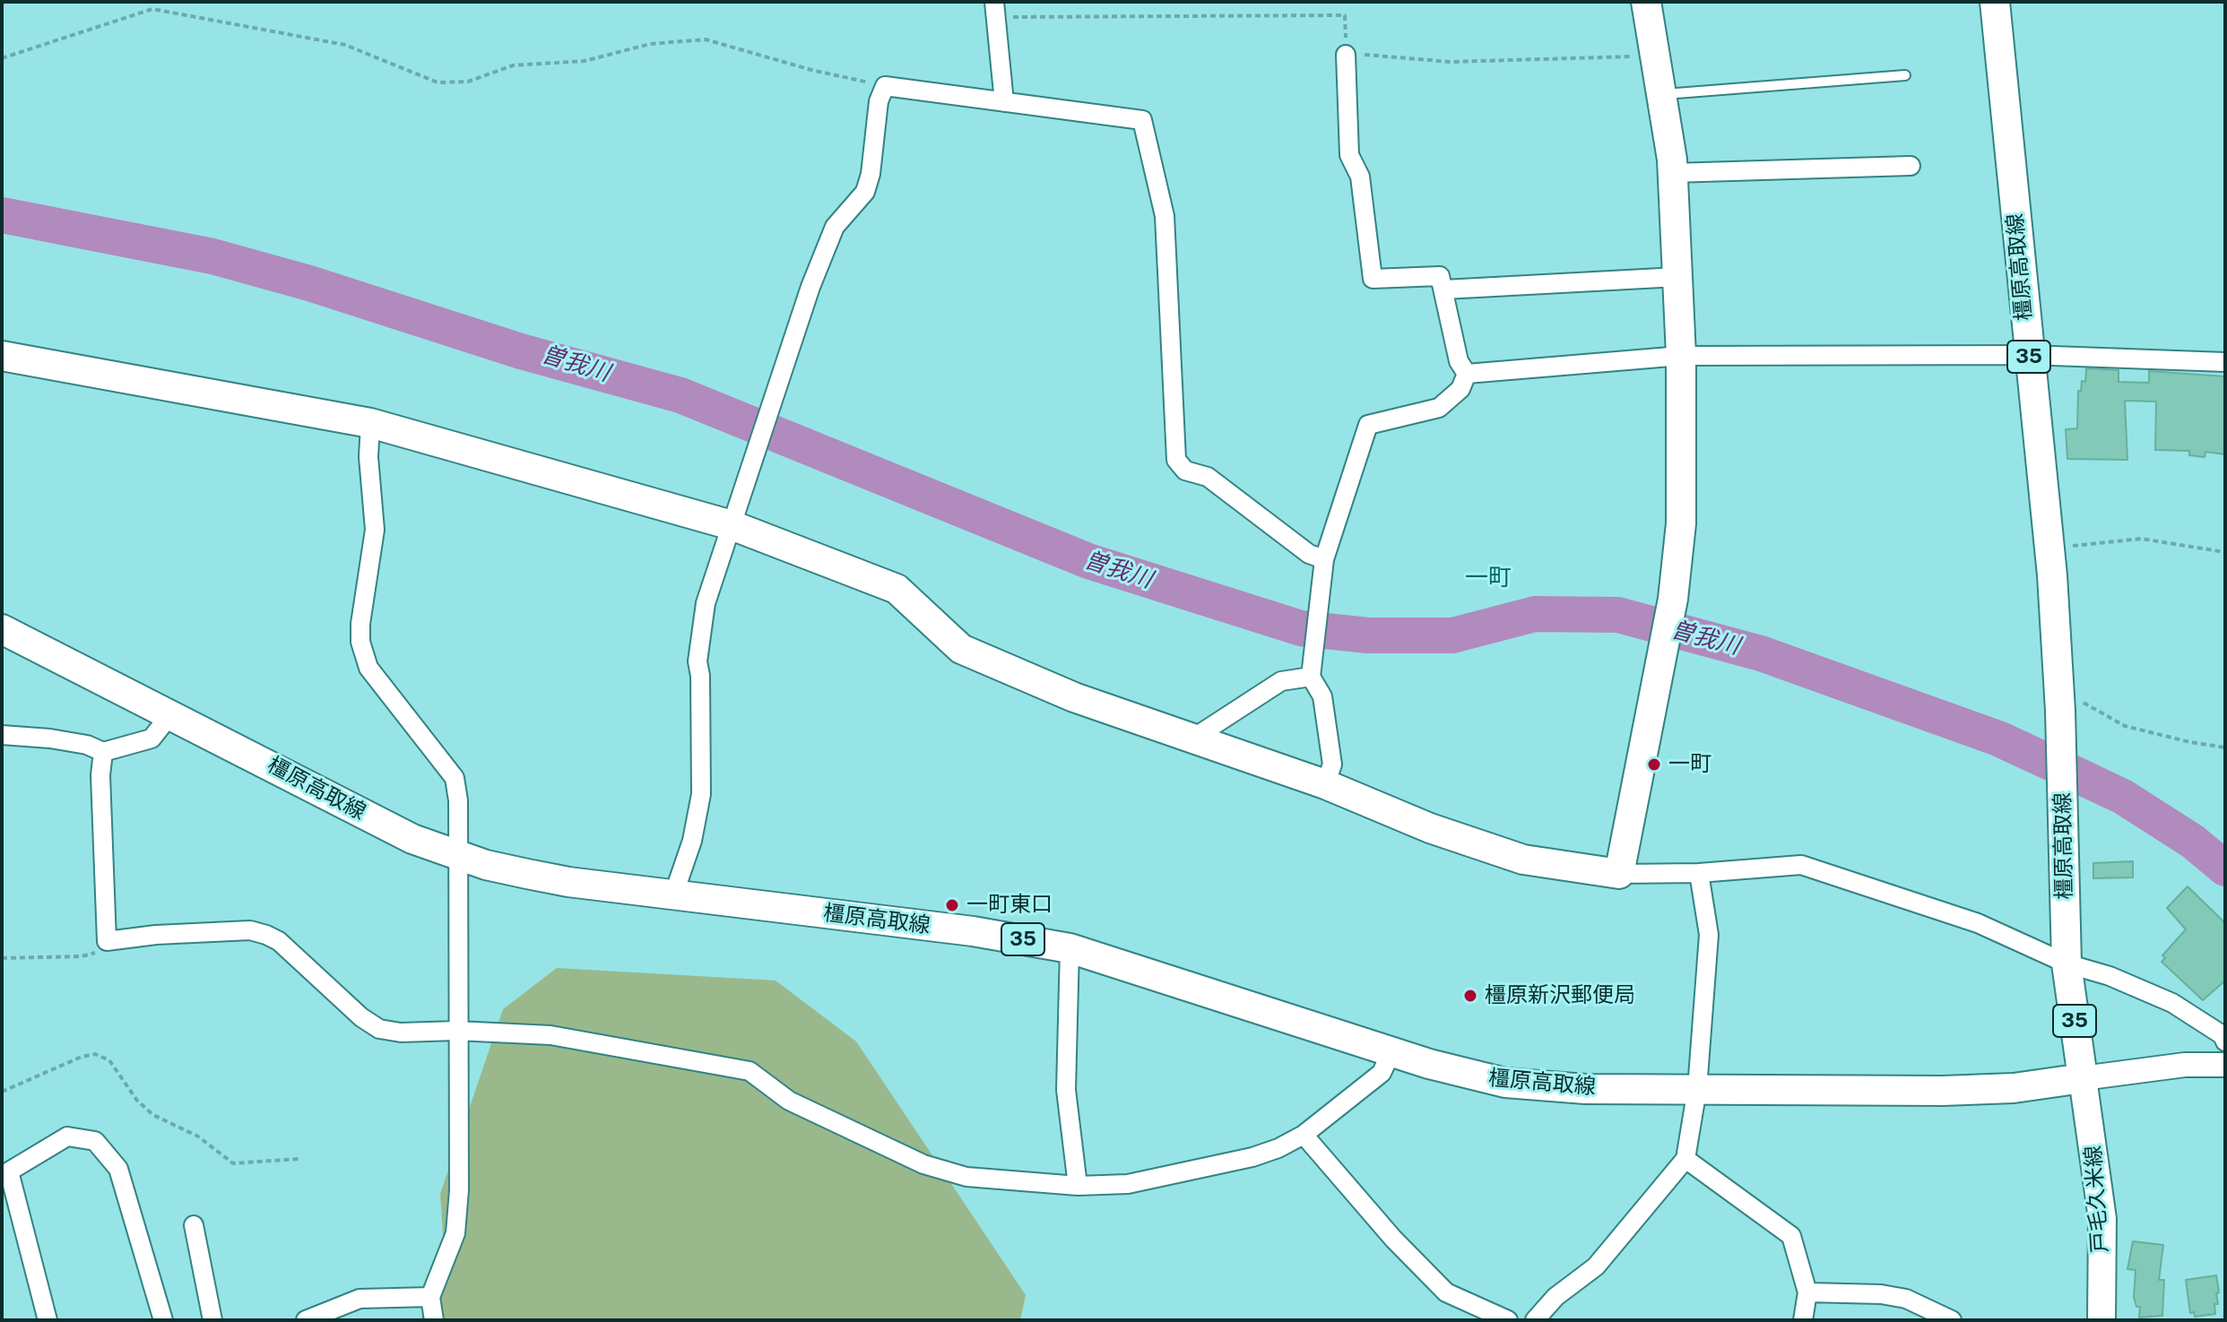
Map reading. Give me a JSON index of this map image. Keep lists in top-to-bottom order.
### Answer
{
  "streets": {
    "main road": ["橿原高取線", "35", "戸毛久米線"]
  },
  "crossings": [
    ["橿原高取線", "戸毛久米線"]
  ],
  "districts": ["一町"],
  "water": ["曽我川"],
  "places": ["一町", "一町東口", "橿原新沢郵便局"]
}
